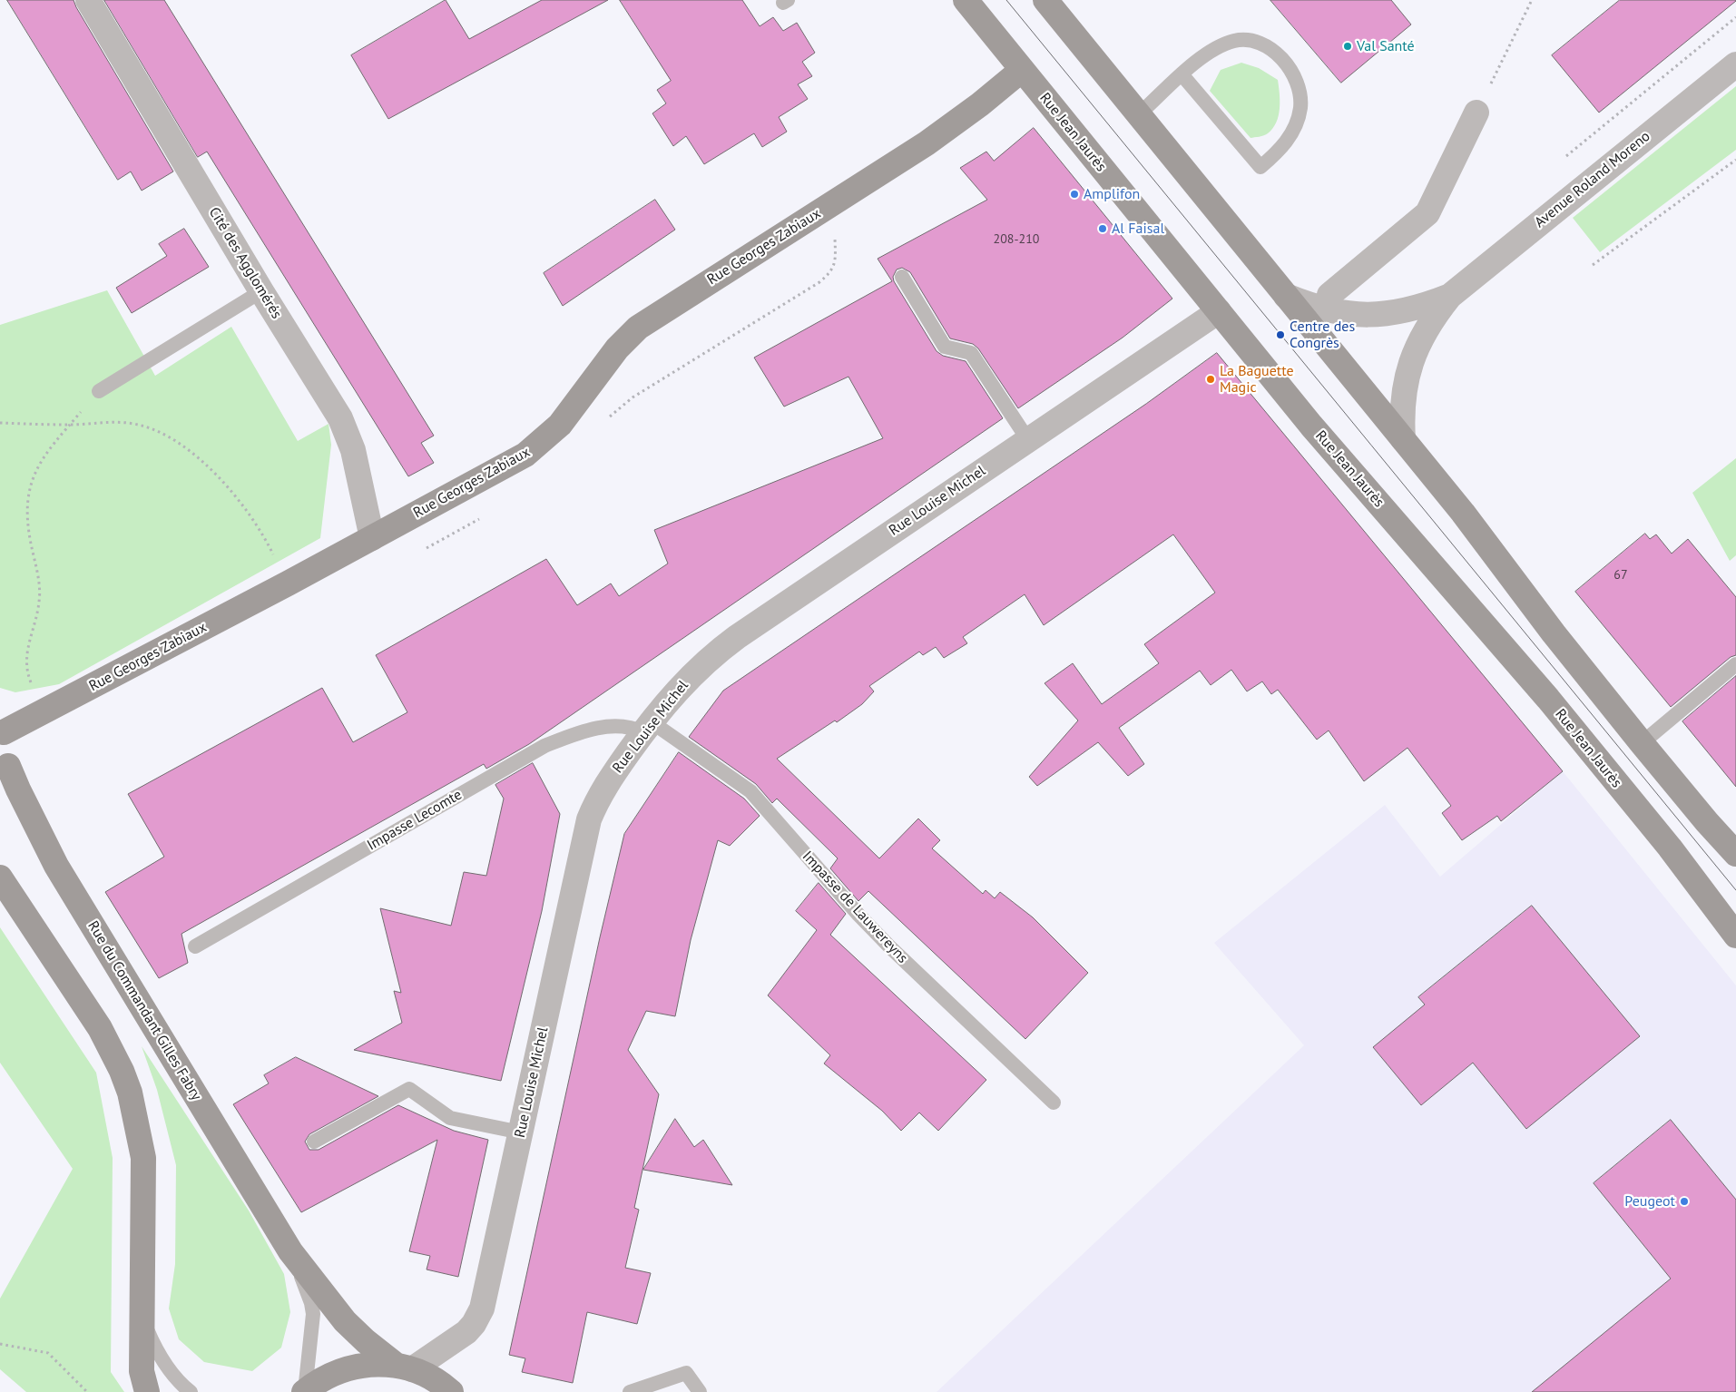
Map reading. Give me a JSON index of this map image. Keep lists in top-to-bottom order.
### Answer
{
  "streets": {
    "street": [
      "Rue Jean Jaurès",
      "Avenue Roland Moreno",
      "Rue Georges Zabiaux",
      "Cité des Agglomérés",
      "Rue Louise Michel",
      "Rue du Commandant Gilles Fabry"
    ],
    "lane": ["Impasse Lecomte", "Impasse de Lauwereyns"]
  },
  "crossings": [
    ["Rue Jean Jaurès", "Rue Georges Zabiaux"],
    ["Rue Jean Jaurès", "Rue Louise Michel"],
    ["Rue Georges Zabiaux", "Cité des Agglomérés"],
    ["Rue Louise Michel", "Impasse Lecomte"],
    ["Rue Louise Michel", "Impasse de Lauwereyns"],
    ["Rue Louise Michel", "Rue du Commandant Gilles Fabry"],
    ["Impasse Lecomte", "Impasse de Lauwereyns"]
  ],
  "places": [
    "Val Santé",
    "Amplifon",
    "Al Faisal",
    "Centre des Congrès",
    "La Baguette Magic",
    "Peugeot"
  ],
  "house_numbers": ["208-210", "67"]
}
